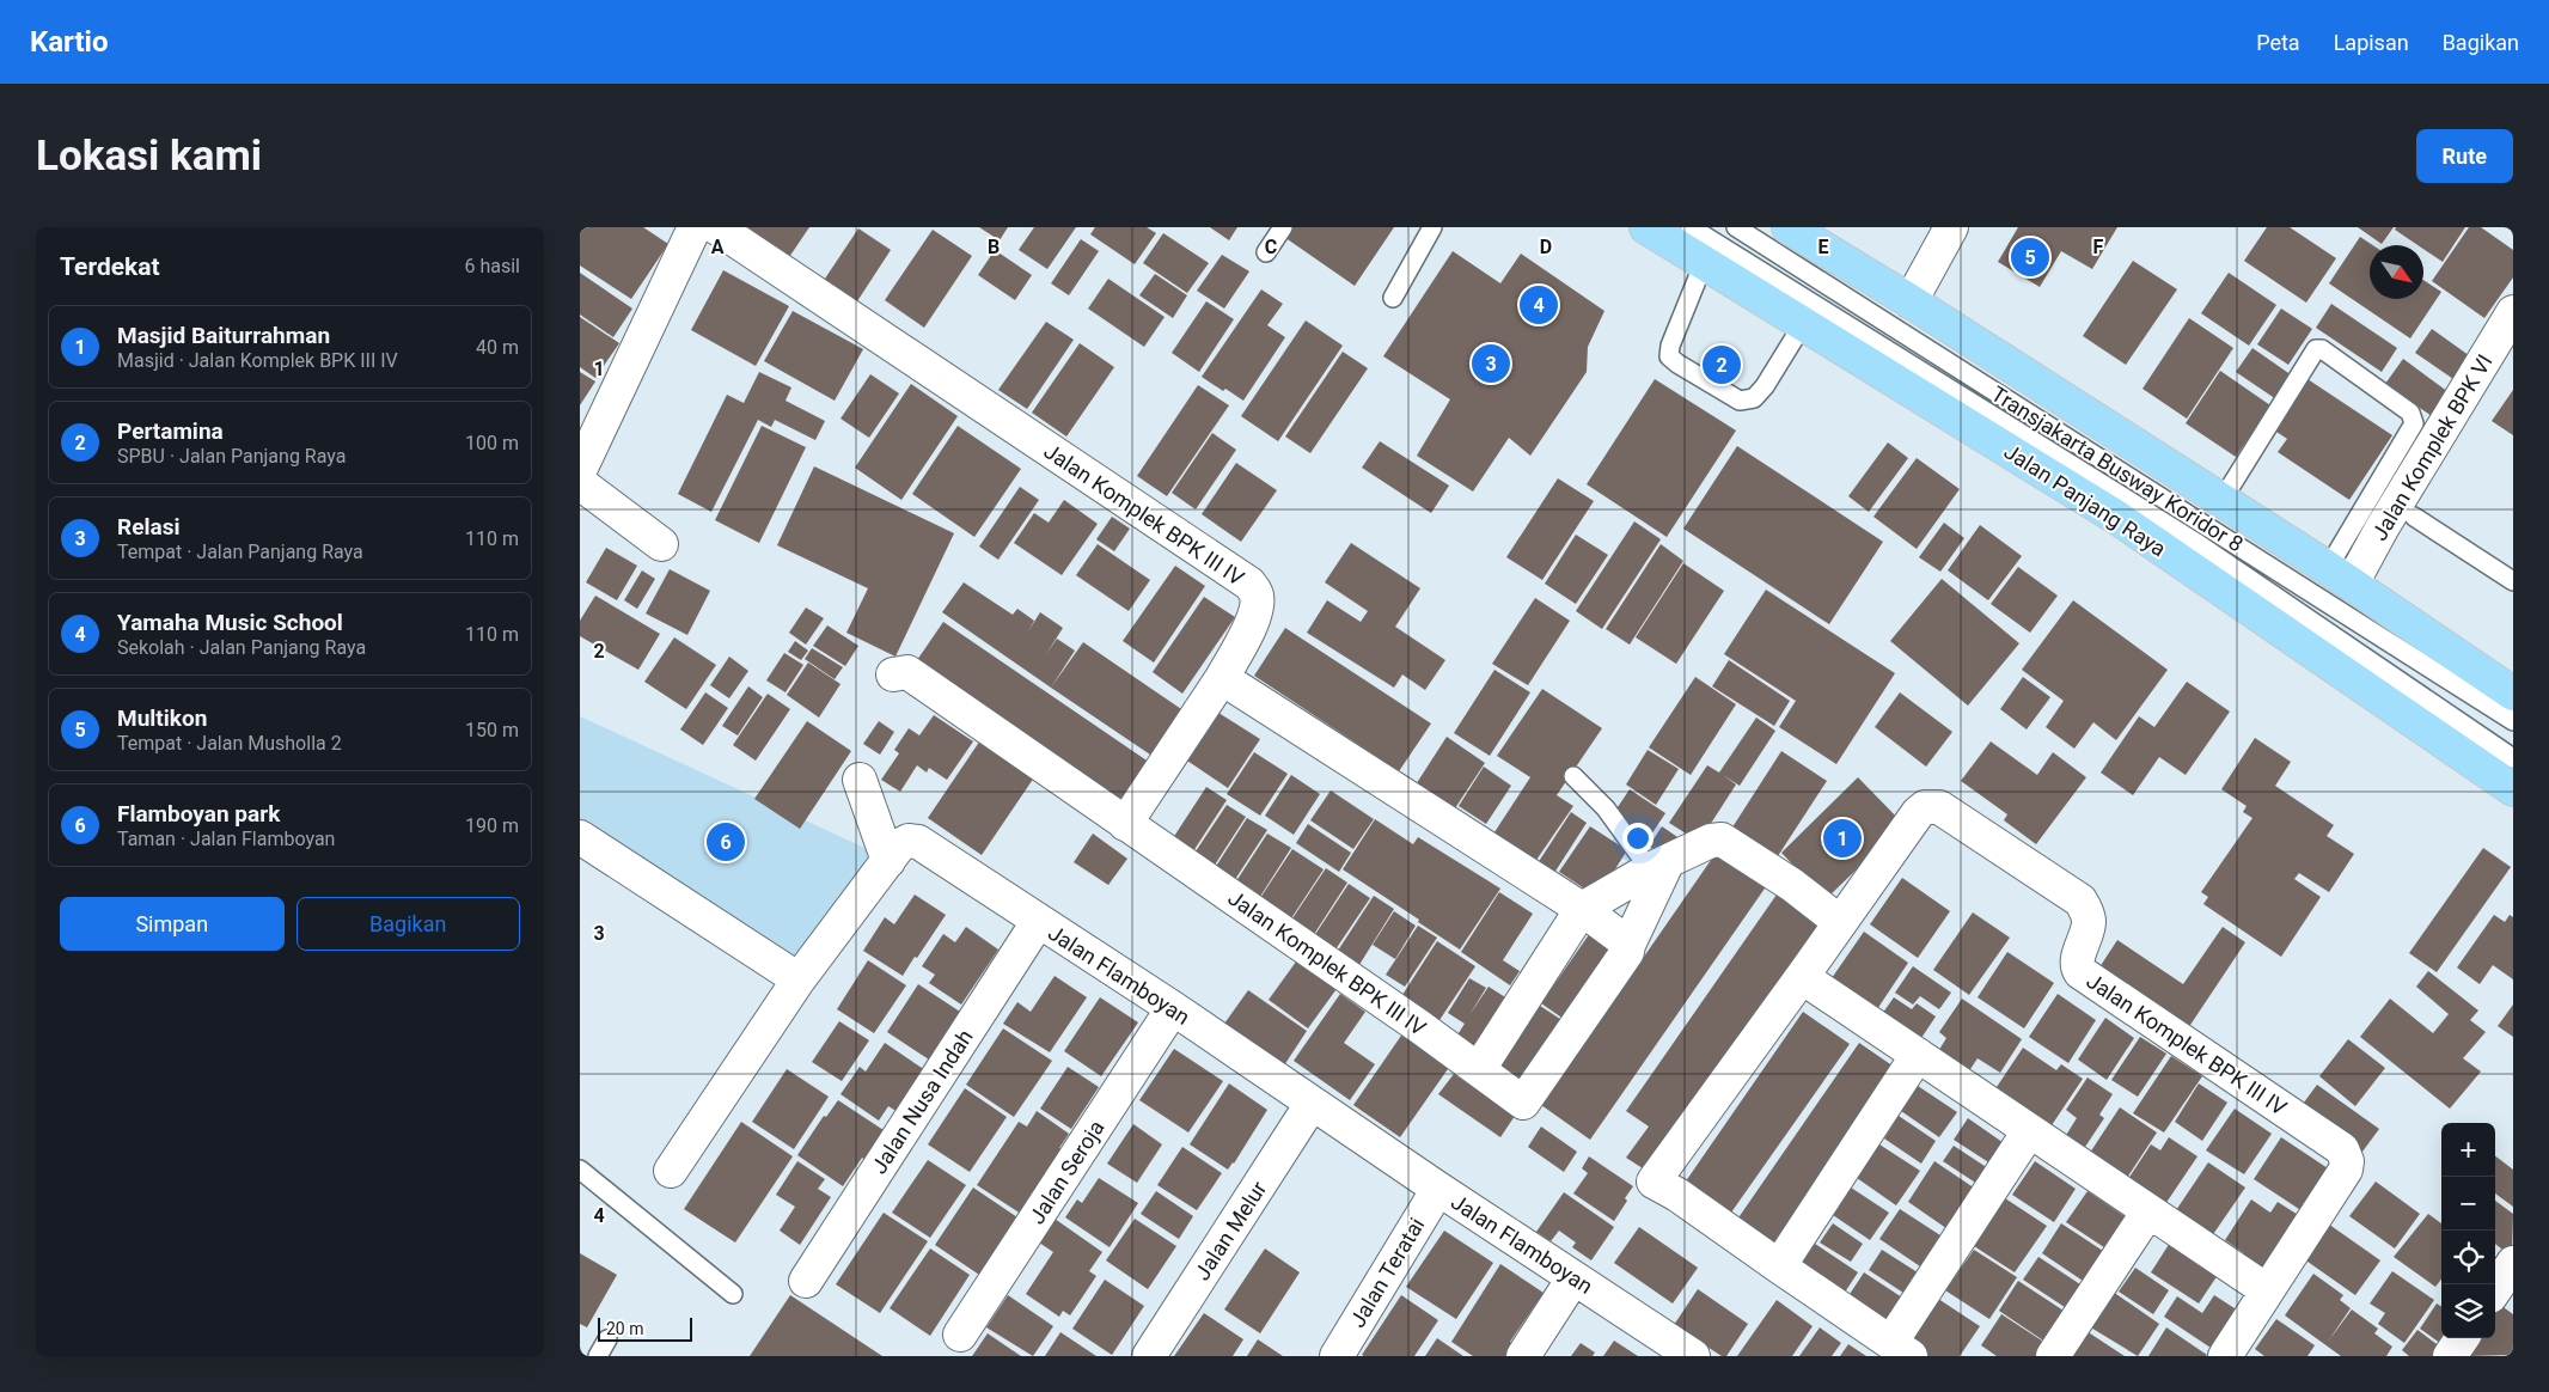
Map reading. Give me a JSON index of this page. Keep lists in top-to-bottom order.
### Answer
{
  "streets": {
    "main road": ["Jalan Panjang Raya"],
    "street": [
      "Jalan Komplek BPK VI",
      "Jalan Komplek BPK III IV",
      "Jalan Flamboyan",
      "Jalan Nusa Indah",
      "Jalan Seroja",
      "Jalan Melur",
      "Jalan Teratai"
    ],
    "lane": ["Transjakarta Busway Koridor 8"]
  },
  "crossings": [
    ["Jalan Flamboyan", "Jalan Nusa Indah"],
    ["Jalan Flamboyan", "Jalan Seroja"],
    ["Jalan Flamboyan", "Jalan Melur"],
    ["Jalan Flamboyan", "Jalan Teratai"]
  ],
  "scale_bar": "20 m",
  "north": "bottom right",
  "page": {
    "header": "Kartio",
    "nav": ["Peta", "Lapisan", "Bagikan"],
    "buttons": [
      "Rute",
      ["Simpan", "Bagikan"]
    ],
    "title": "Lokasi kami",
    "heading": ["Terdekat", "6 hasil"],
    "pins": [
      "5",
      "4",
      "3",
      "2",
      "1",
      "6"
    ],
    "list": [
      {
        "mark": "1",
        "name": "Masjid Baiturrahman",
        "note": "Masjid · Jalan Komplek BPK III IV",
        "value": "40 m"
      },
      {
        "mark": "2",
        "name": "Pertamina",
        "note": "SPBU · Jalan Panjang Raya",
        "value": "100 m"
      },
      {
        "mark": "3",
        "name": "Relasi",
        "note": "Tempat · Jalan Panjang Raya",
        "value": "110 m"
      },
      {
        "mark": "4",
        "name": "Yamaha Music School",
        "note": "Sekolah · Jalan Panjang Raya",
        "value": "110 m"
      },
      {
        "mark": "5",
        "name": "Multikon",
        "note": "Tempat · Jalan Musholla 2",
        "value": "150 m"
      },
      {
        "mark": "6",
        "name": "Flamboyan park",
        "note": "Taman · Jalan Flamboyan",
        "value": "190 m"
      }
    ],
    "map_buttons": ["+", "−"],
    "scale": "20 m"
  },
  "grid": {
    "columns": [
      "A",
      "B",
      "C",
      "D",
      "E",
      "F"
    ],
    "rows": [
      "1",
      "2",
      "3",
      "4"
    ]
  }
}
